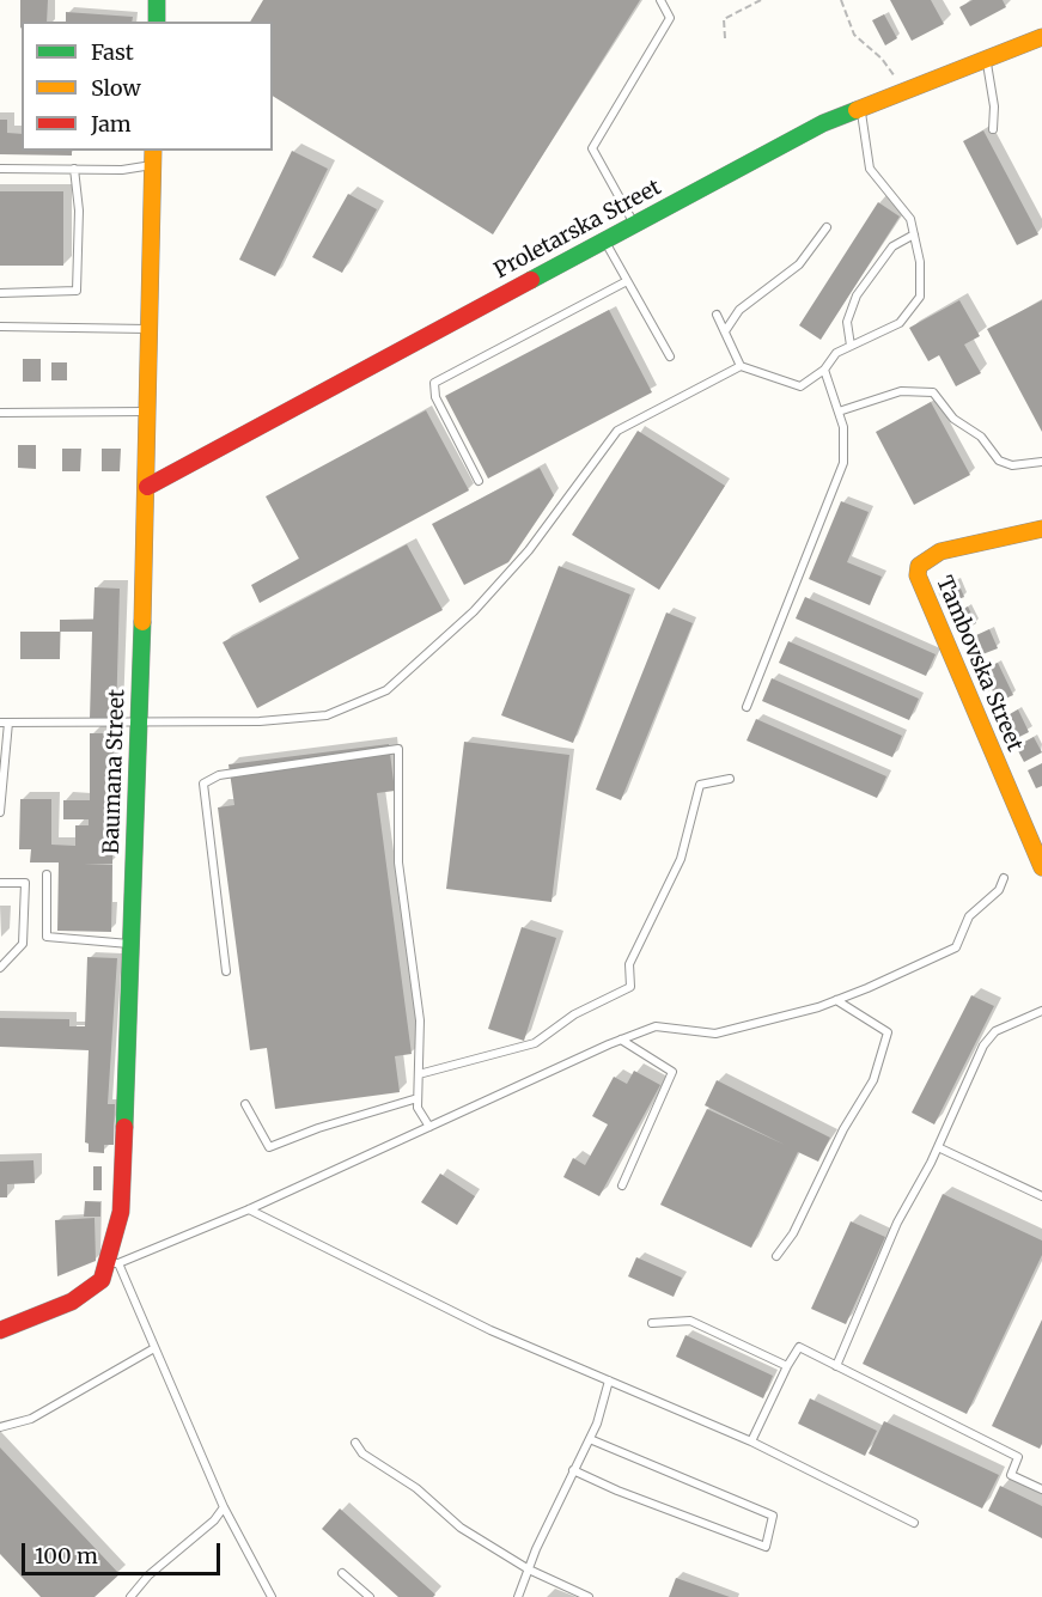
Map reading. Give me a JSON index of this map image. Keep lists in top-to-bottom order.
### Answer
{
  "streets": {
    "street": ["Proletarska Street", "Tambovska Street", "Baumana Street"]
  },
  "crossings": [
    ["Proletarska Street", "Baumana Street"]
  ],
  "legend": ["Fast", "Slow", "Jam"],
  "scale_bar": "100 m"
}
